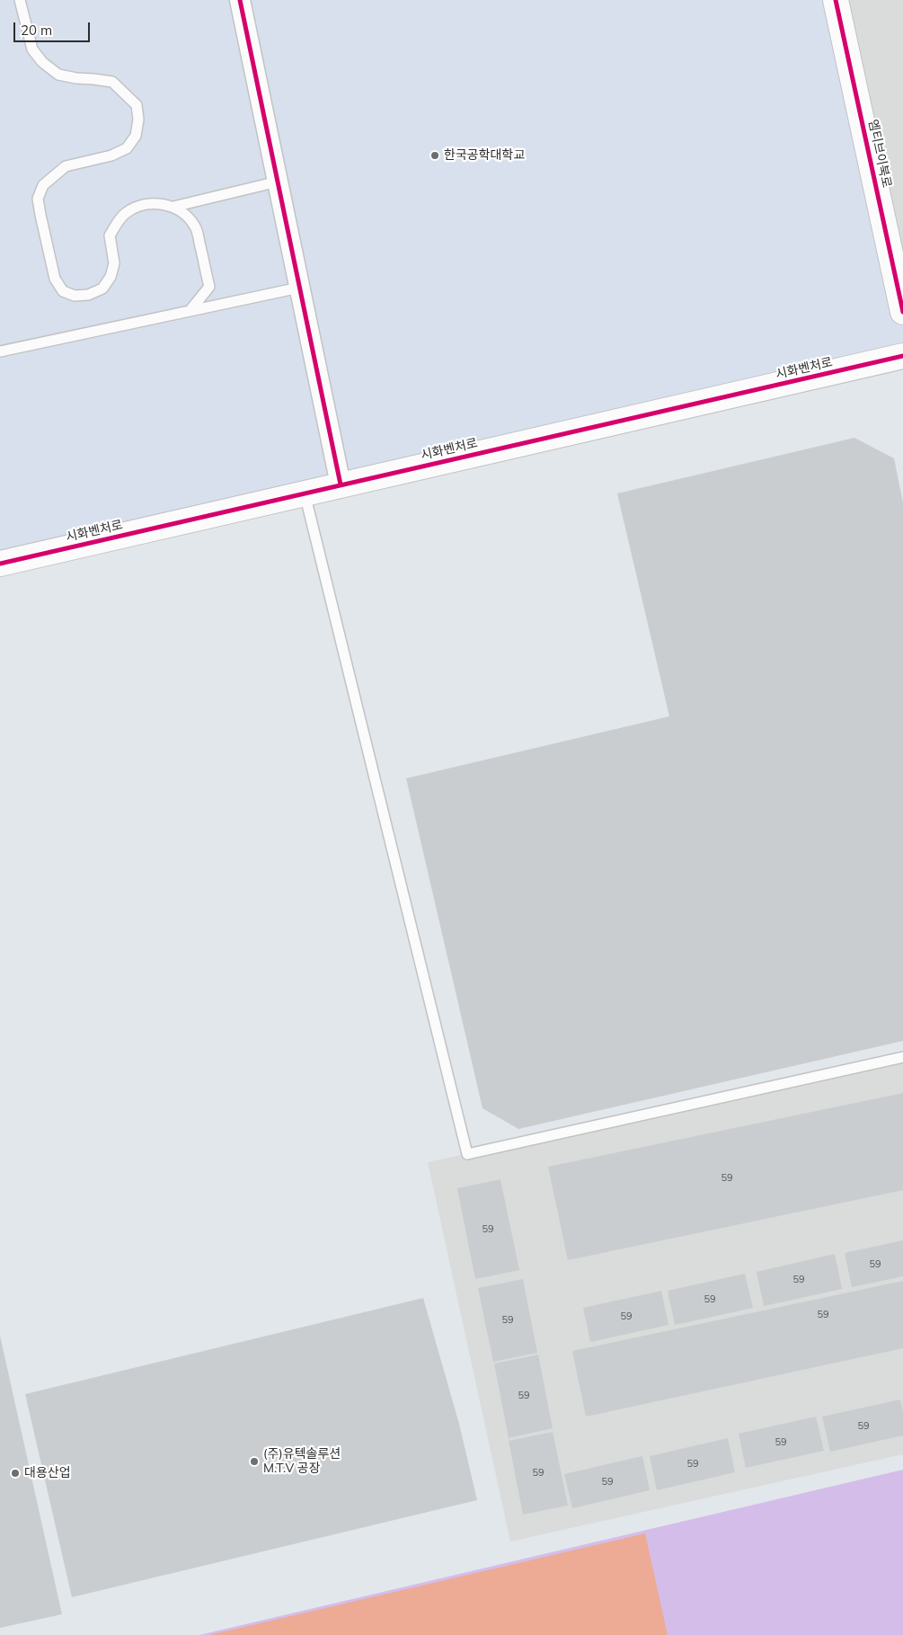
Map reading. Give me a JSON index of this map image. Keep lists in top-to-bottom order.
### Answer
{
  "streets": {
    "street": ["엠티브이북로", "시화벤처로"]
  },
  "places": ["한국공학대학교", "(주)유텍솔루션 M.T.V 공장", "대용산업"],
  "house_numbers": [
    "59",
    "59",
    "59",
    "59",
    "59",
    "59",
    "59",
    "59",
    "59",
    "59",
    "59",
    "59",
    "59",
    "59"
  ],
  "scale_bar": "20 m"
}
